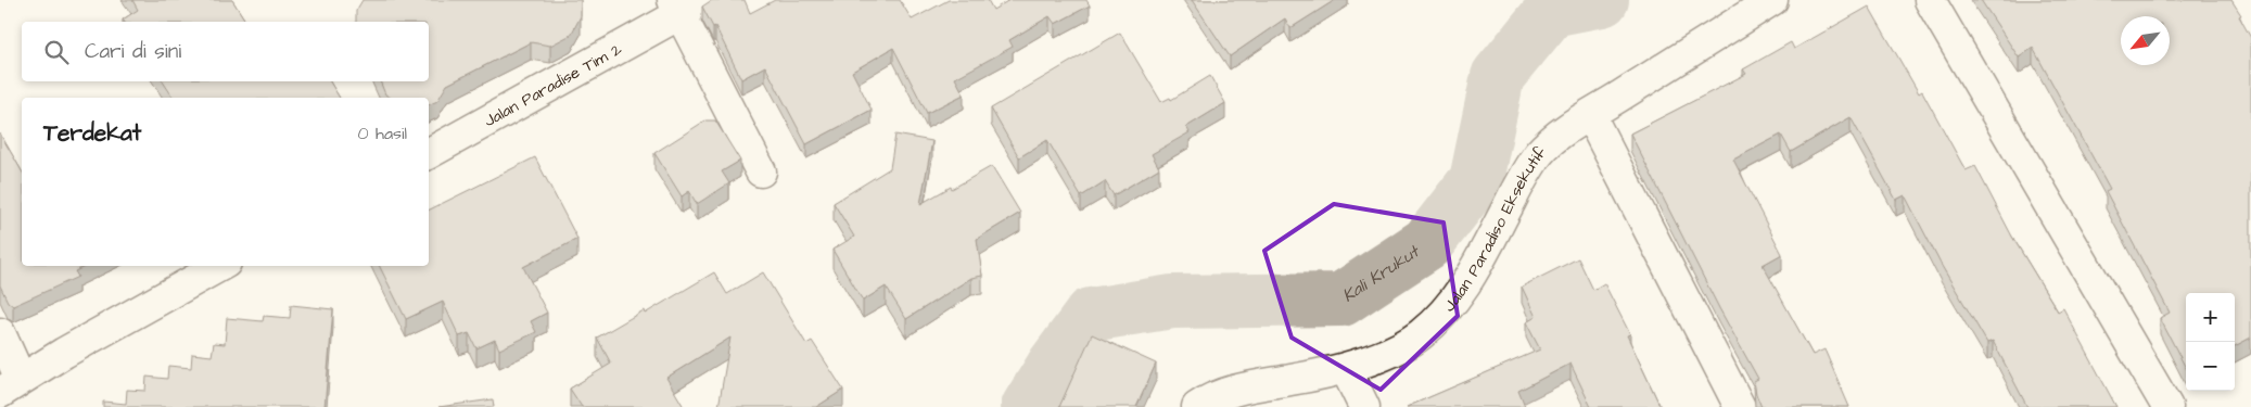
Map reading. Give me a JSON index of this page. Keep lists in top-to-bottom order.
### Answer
{
  "streets": {
    "street": ["Jalan Paradise Tim 2", "Jalan Paradiso Eksekutif"]
  },
  "water": ["Kali Krukut"],
  "north": "bottom left",
  "page": {
    "search": "Cari di sini",
    "heading": ["Terdekat", "0 hasil"],
    "map_buttons": ["+", "−"]
  }
}
